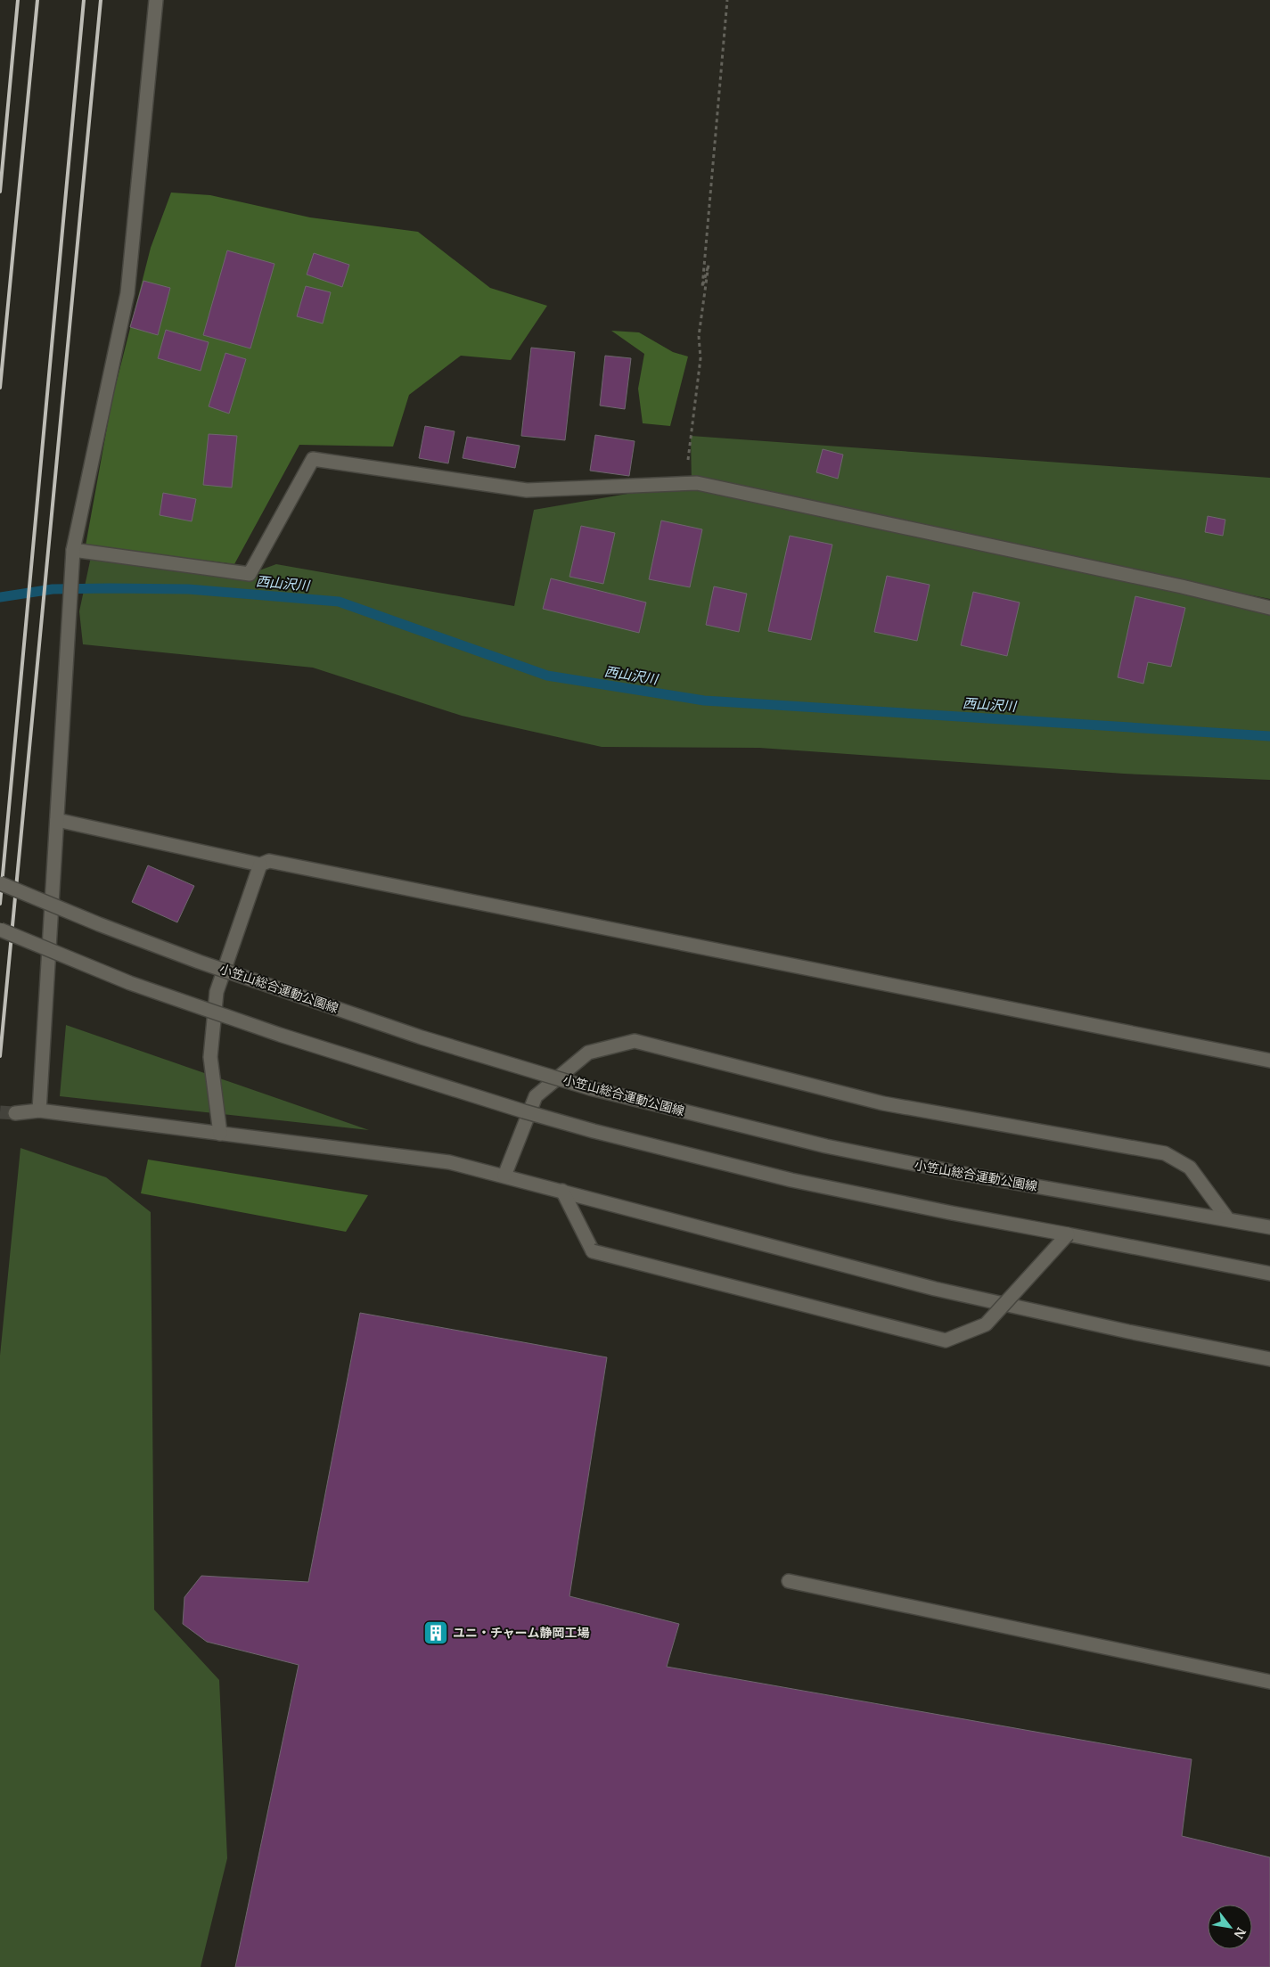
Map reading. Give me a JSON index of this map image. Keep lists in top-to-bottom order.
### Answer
{
  "streets": {
    "street": ["小笠山総合運動公園線"]
  },
  "water": ["西山沢川"],
  "places": {
    "building": ["ユニ・チャーム静岡工場"]
  },
  "north": "bottom right"
}
